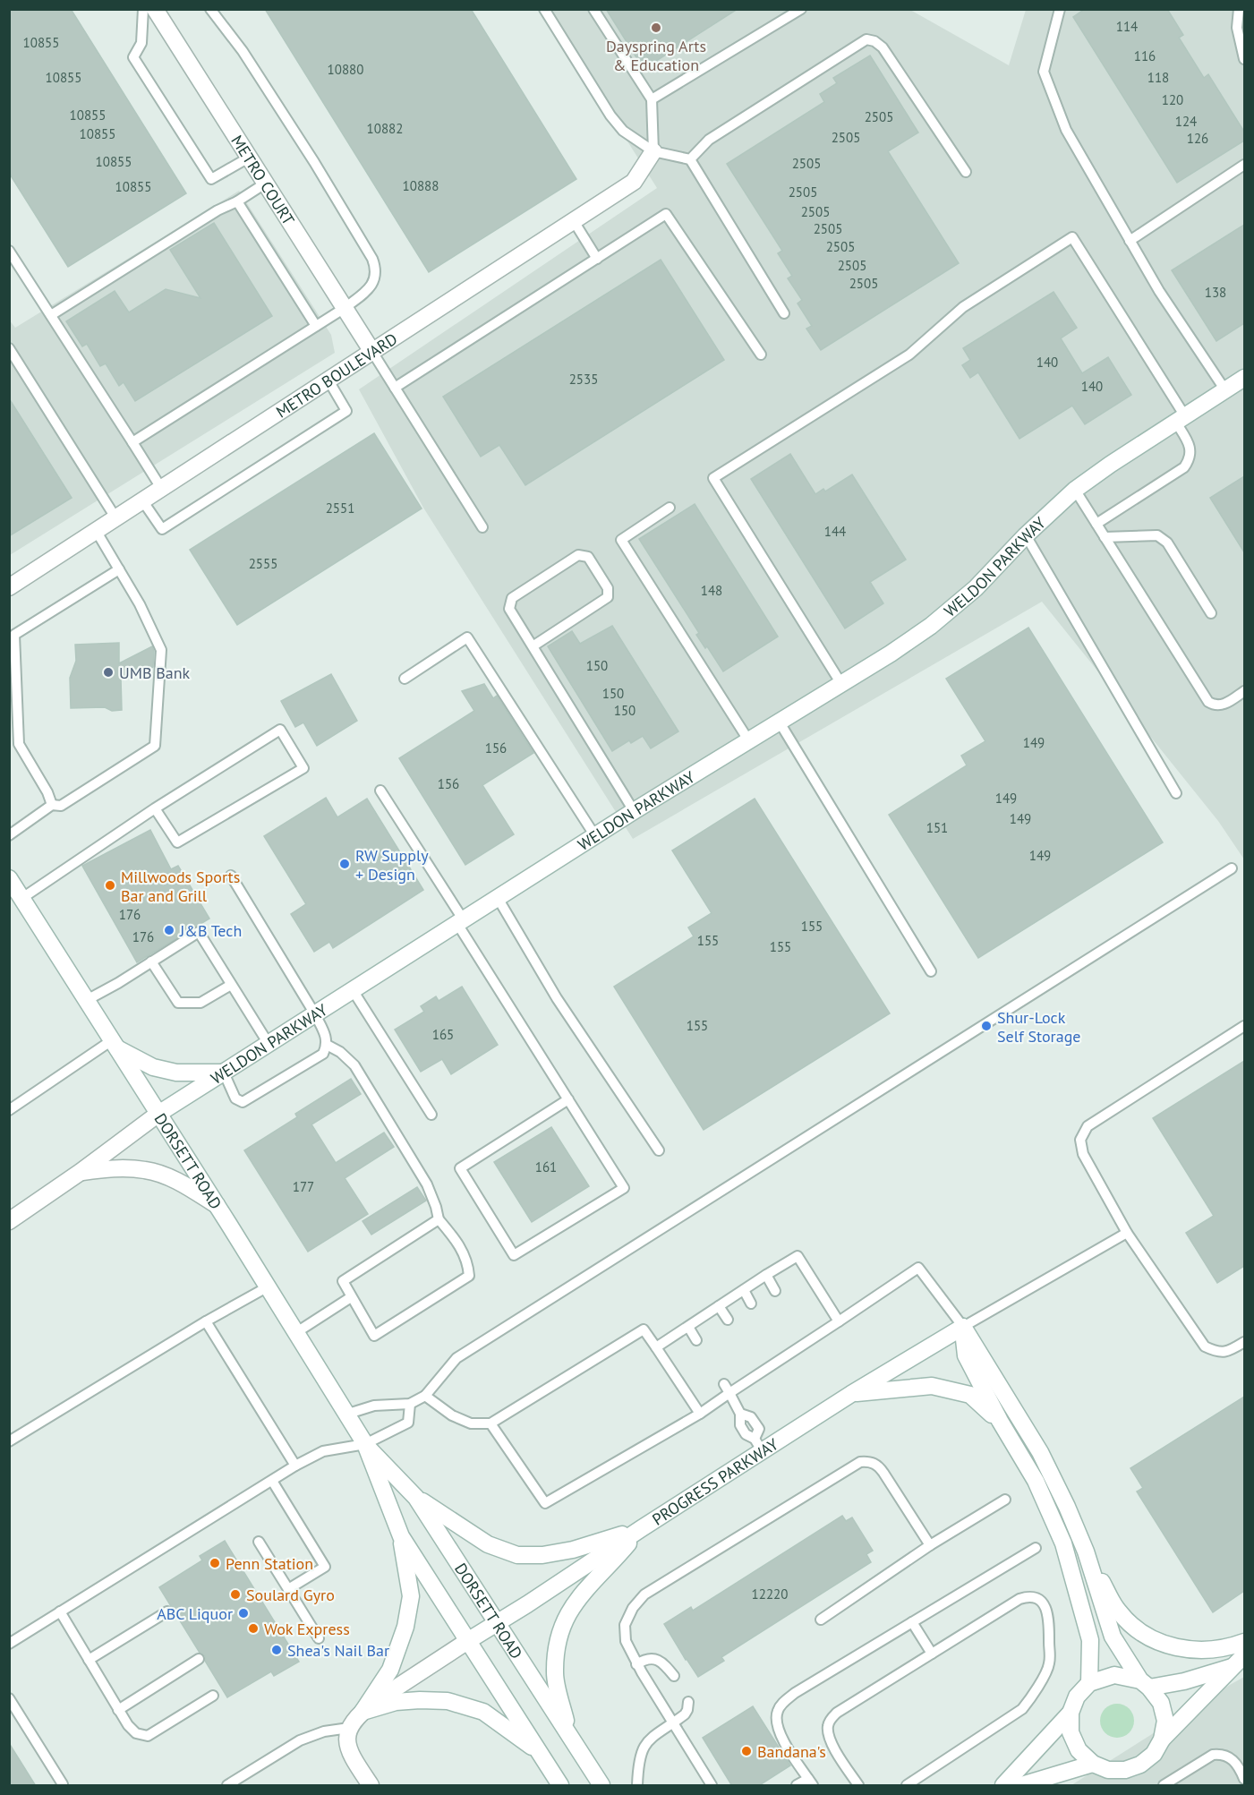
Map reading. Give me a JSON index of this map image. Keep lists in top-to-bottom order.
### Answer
{
  "streets": {
    "street": [
      "METRO COURT",
      "METRO BOULEVARD",
      "WELDON PARKWAY",
      "DORSETT ROAD",
      "PROGRESS PARKWAY"
    ]
  },
  "crossings": [
    ["METRO COURT", "METRO BOULEVARD"],
    ["WELDON PARKWAY", "DORSETT ROAD"],
    ["DORSETT ROAD", "PROGRESS PARKWAY"]
  ],
  "places": [
    "Dayspring Arts & Education",
    "UMB Bank",
    "RW Supply + Design",
    "Millwoods Sports Bar and Grill",
    "J&B Tech",
    "Shur-Lock Self Storage",
    "Penn Station",
    "Soulard Gyro",
    "ABC Liquor",
    "Wok Express",
    "Shea's Nail Bar",
    "Bandana's"
  ],
  "house_numbers": [
    "114",
    "10855",
    "116",
    "10880",
    "10855",
    "118",
    "120",
    "10855",
    "2505",
    "124",
    "10882",
    "10855",
    "2505",
    "126",
    "10855",
    "2505",
    "10888",
    "10855",
    "2505",
    "2505",
    "2505",
    "2505",
    "2505",
    "2505",
    "138",
    "140",
    "2535",
    "140",
    "2551",
    "144",
    "2555",
    "148",
    "150",
    "150",
    "150",
    "149",
    "156",
    "156",
    "149",
    "149",
    "151",
    "149",
    "176",
    "155",
    "176",
    "155",
    "155",
    "155",
    "165",
    "161",
    "177",
    "12220"
  ]
}
